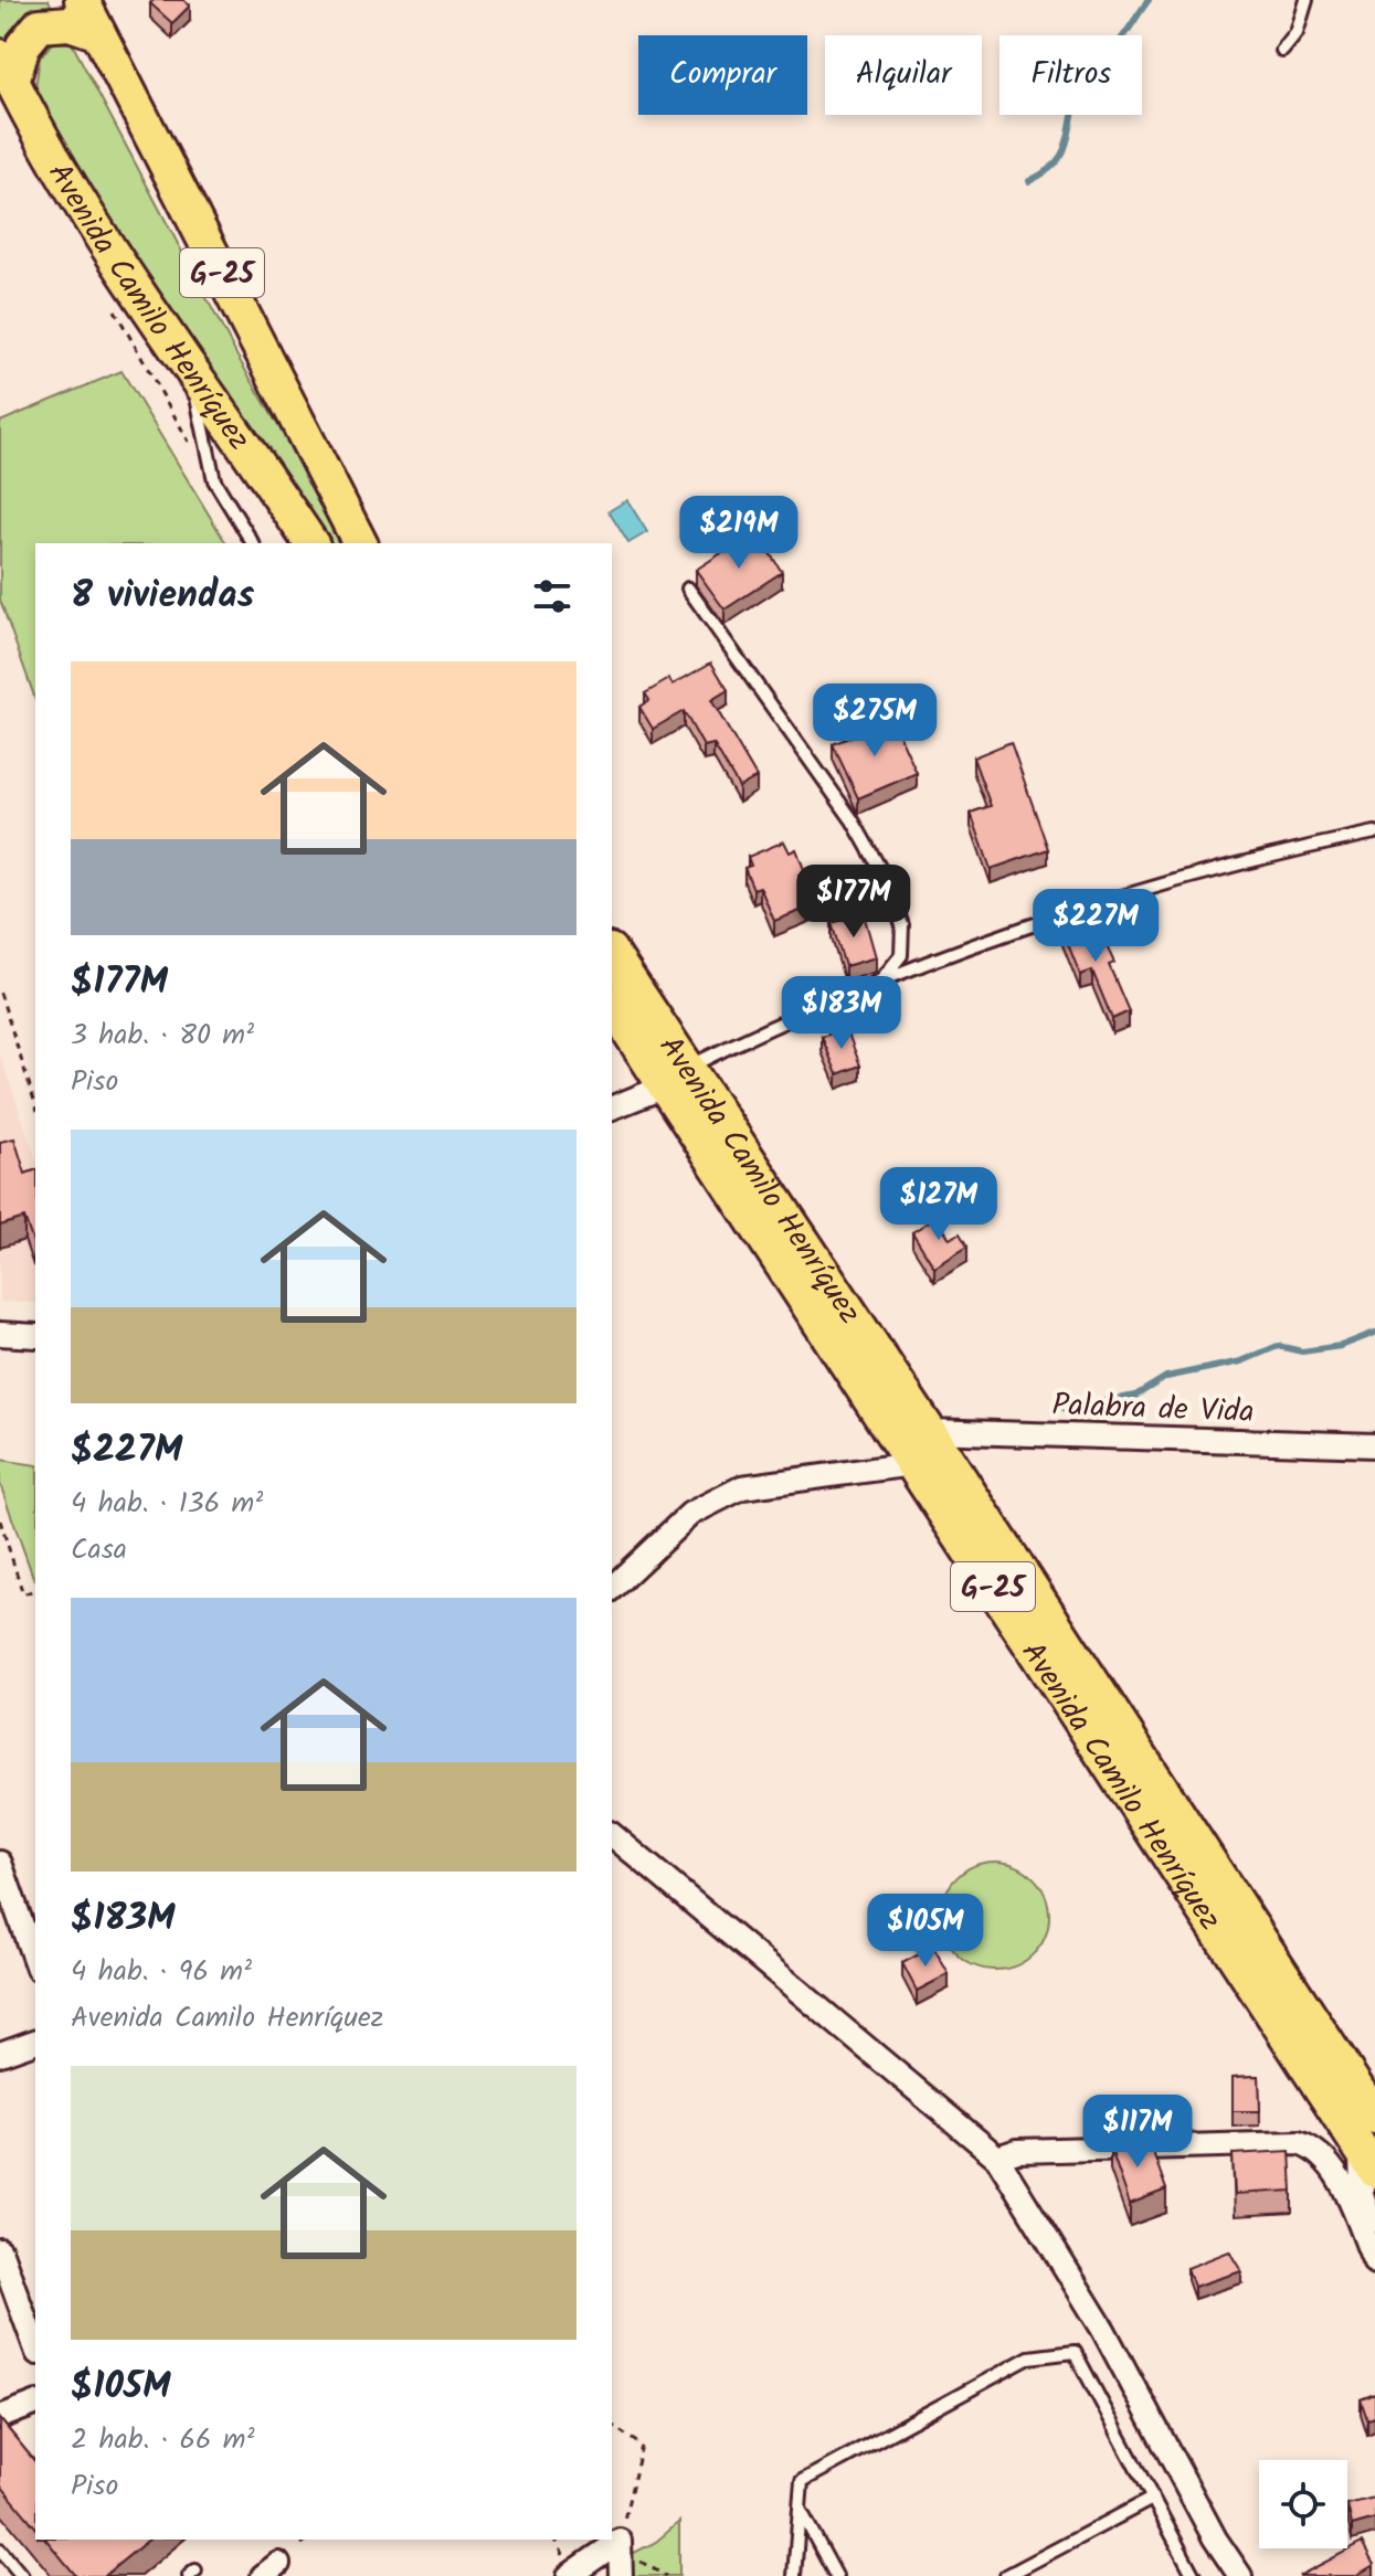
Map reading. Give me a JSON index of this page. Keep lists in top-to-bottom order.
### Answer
{
  "streets": {
    "main road": ["G-25", "Avenida Camilo Henríquez"],
    "street": ["Palabra de Vida"]
  },
  "crossings": [
    ["Avenida Camilo Henríquez", "Palabra de Vida"]
  ],
  "page": {
    "chip": ["Comprar", "Alquilar", "Filtros"],
    "price": [
      "$219M",
      "$275M",
      "$177M",
      "$227M",
      "$183M",
      "$127M",
      "$105M",
      "$117M"
    ],
    "heading": "8 viviendas",
    "list": [
      {
        "name": "$177M",
        "note": "3 hab. · 80 m² · Piso"
      },
      {
        "name": "$227M",
        "note": "4 hab. · 136 m² · Casa"
      },
      {
        "name": "$183M",
        "note": "4 hab. · 96 m² · Avenida Camilo Henríquez"
      },
      {
        "name": "$105M",
        "note": "2 hab. · 66 m² · Piso"
      }
    ]
  }
}
